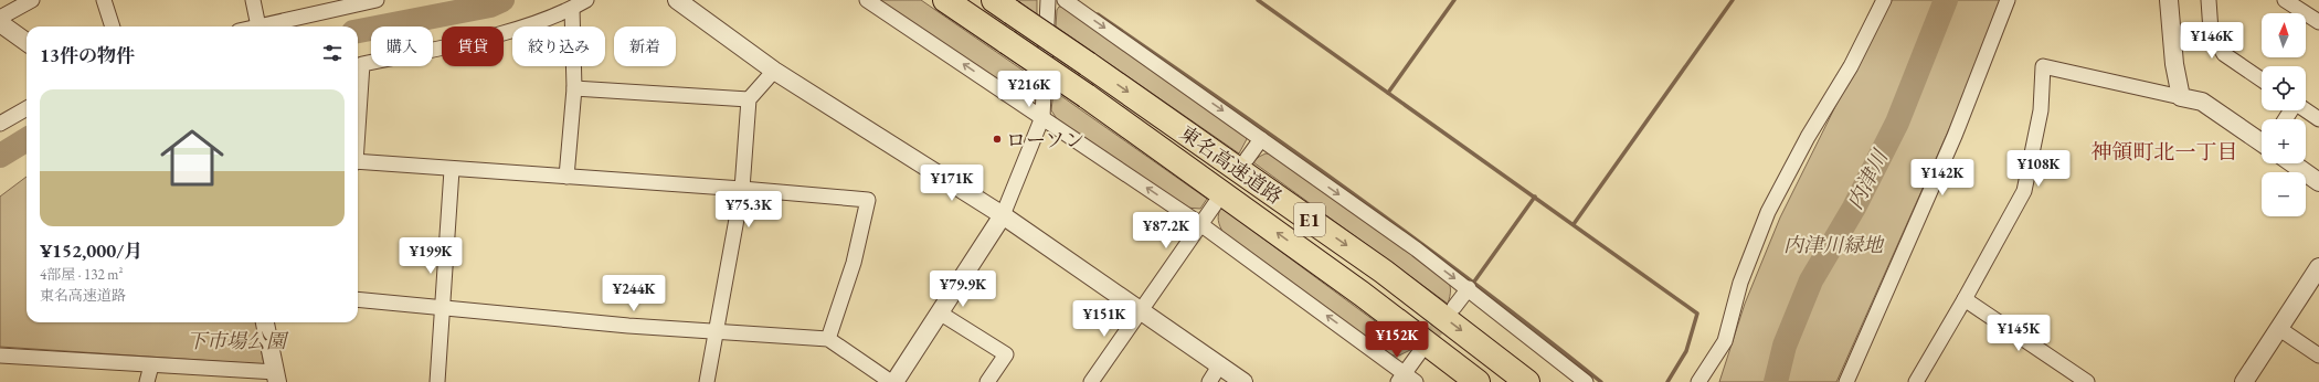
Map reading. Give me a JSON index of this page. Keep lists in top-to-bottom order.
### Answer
{
  "streets": {
    "highway": ["東名高速道路", "E1"]
  },
  "districts": ["神領町北一丁目"],
  "water": ["内津川"],
  "parks": ["内津川緑地", "下市場公園"],
  "places": ["ローソン"],
  "north": "top",
  "page": {
    "map_buttons": ["+", "−"],
    "price": [
      "¥146K",
      "¥216K",
      "¥108K",
      "¥142K",
      "¥171K",
      "¥75.3K",
      "¥87.2K",
      "¥199K",
      "¥79.9K",
      "¥244K",
      "¥151K",
      "¥145K",
      "¥152K"
    ],
    "chip": [
      "購入",
      "賃貸",
      "絞り込み",
      "新着"
    ],
    "heading": "13件の物件",
    "list": [
      {
        "name": "¥152,000/月",
        "note": "4部屋 · 132 m² · 東名高速道路"
      }
    ]
  }
}
